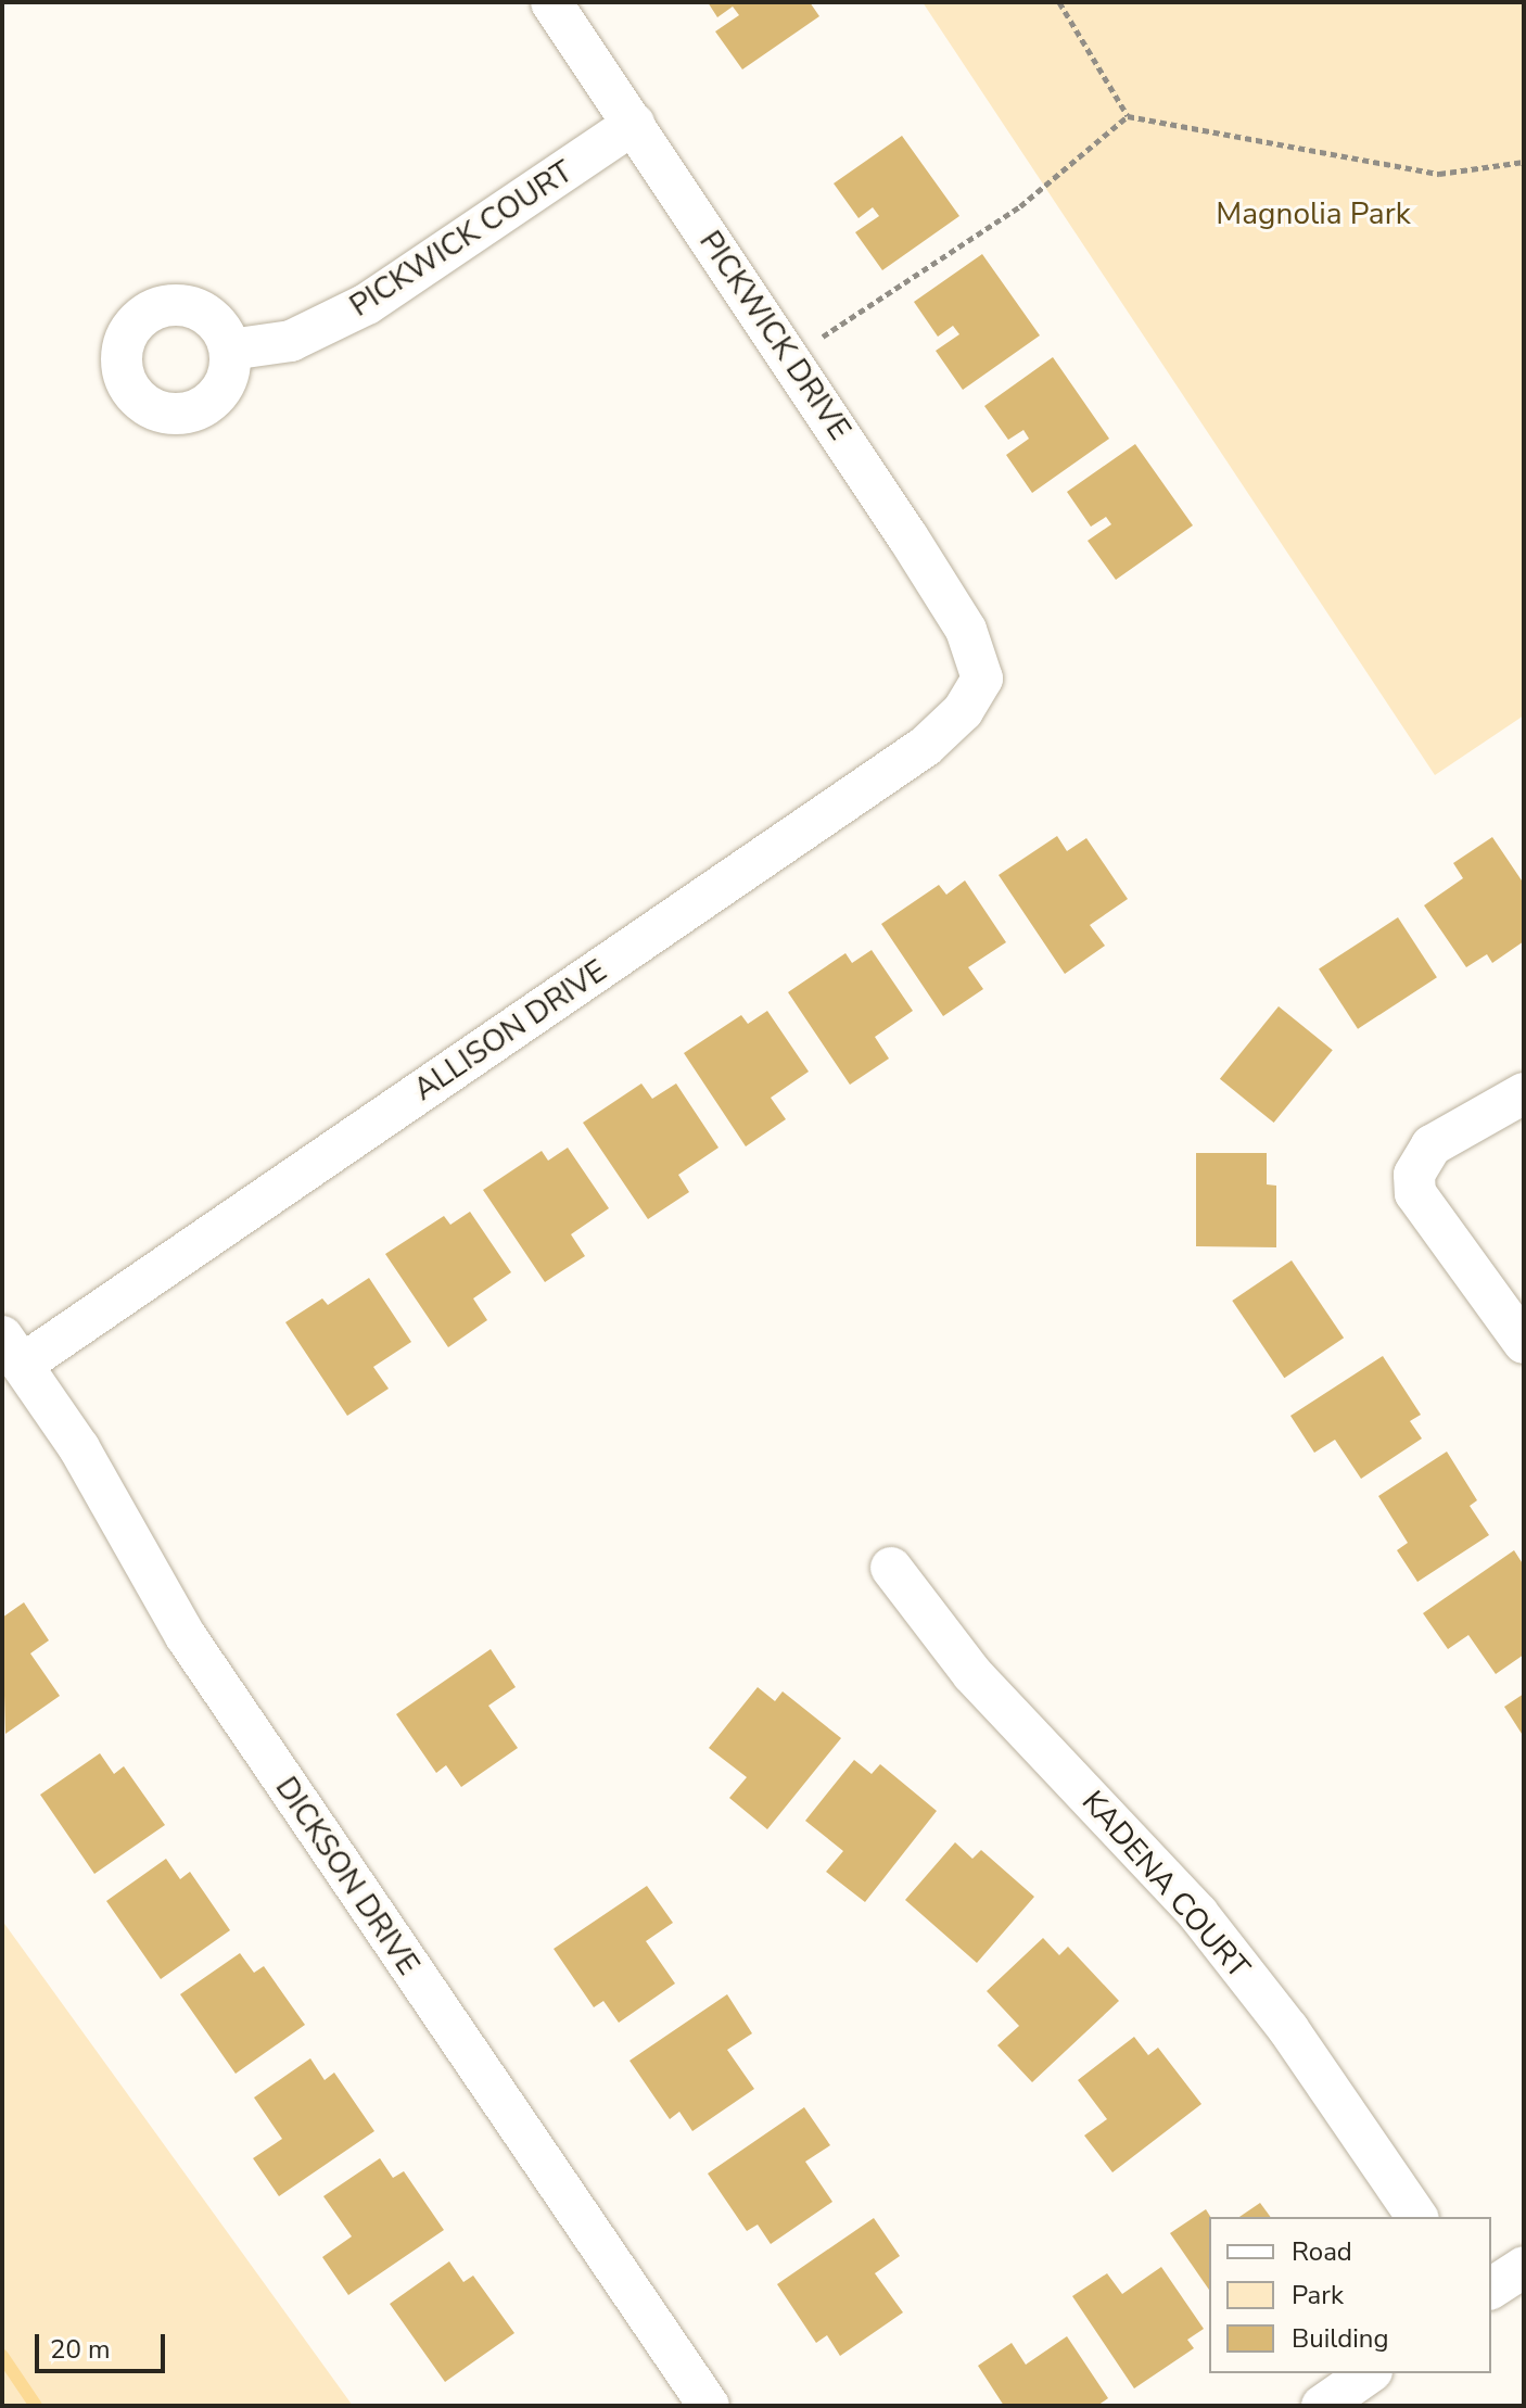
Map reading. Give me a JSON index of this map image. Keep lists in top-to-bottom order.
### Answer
{
  "streets": {
    "street": [
      "PICKWICK COURT",
      "PICKWICK DRIVE",
      "ALLISON DRIVE",
      "DICKSON DRIVE",
      "KADENA COURT"
    ]
  },
  "crossings": [
    ["PICKWICK COURT", "PICKWICK DRIVE"],
    ["PICKWICK DRIVE", "ALLISON DRIVE"],
    ["ALLISON DRIVE", "DICKSON DRIVE"]
  ],
  "parks": ["Magnolia Park"],
  "legend": ["Road", "Park", "Building"],
  "scale_bar": "20 m"
}
